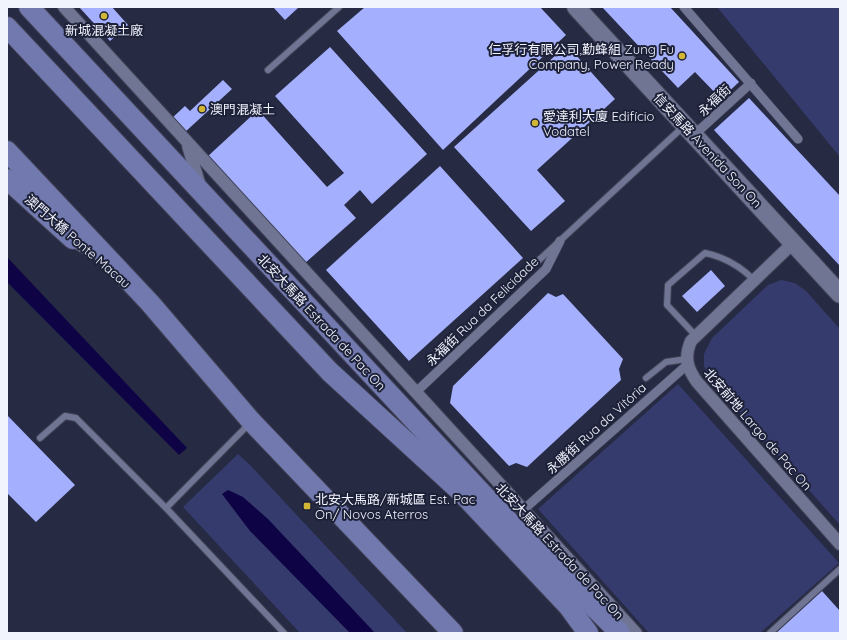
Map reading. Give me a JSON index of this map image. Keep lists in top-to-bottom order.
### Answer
{
  "streets": {
    "main road": ["信安馬路 Avenida Son On", "澳門大橋 Ponte Macau", "北安大馬路 Estrada de Pac On"],
    "street": [
      "永福街",
      "永福街 Rua da Felicidade",
      "永勝街 Rua da Vitória",
      "北安前地 Largo de Pac On"
    ]
  },
  "crossings": [
    ["永福街", "信安馬路 Avenida Son On"],
    ["永福街", "永福街 Rua da Felicidade"],
    ["信安馬路 Avenida Son On", "永福街 Rua da Felicidade"],
    ["永福街 Rua da Felicidade", "北安大馬路 Estrada de Pac On"],
    ["北安大馬路 Estrada de Pac On", "永勝街 Rua da Vitória"],
    ["永勝街 Rua da Vitória", "北安前地 Largo de Pac On"]
  ],
  "places": {
    "other": [
      "新城混凝土廠",
      "仁孚行有限公司,勤蜂組 Zung Fu Company, Power Ready",
      "澳門混凝土",
      "愛達利大廈 Edifício Vodatel"
    ],
    "transit": ["北安大馬路/新城區 Est. Pac On/ Novos Aterros"]
  }
}
